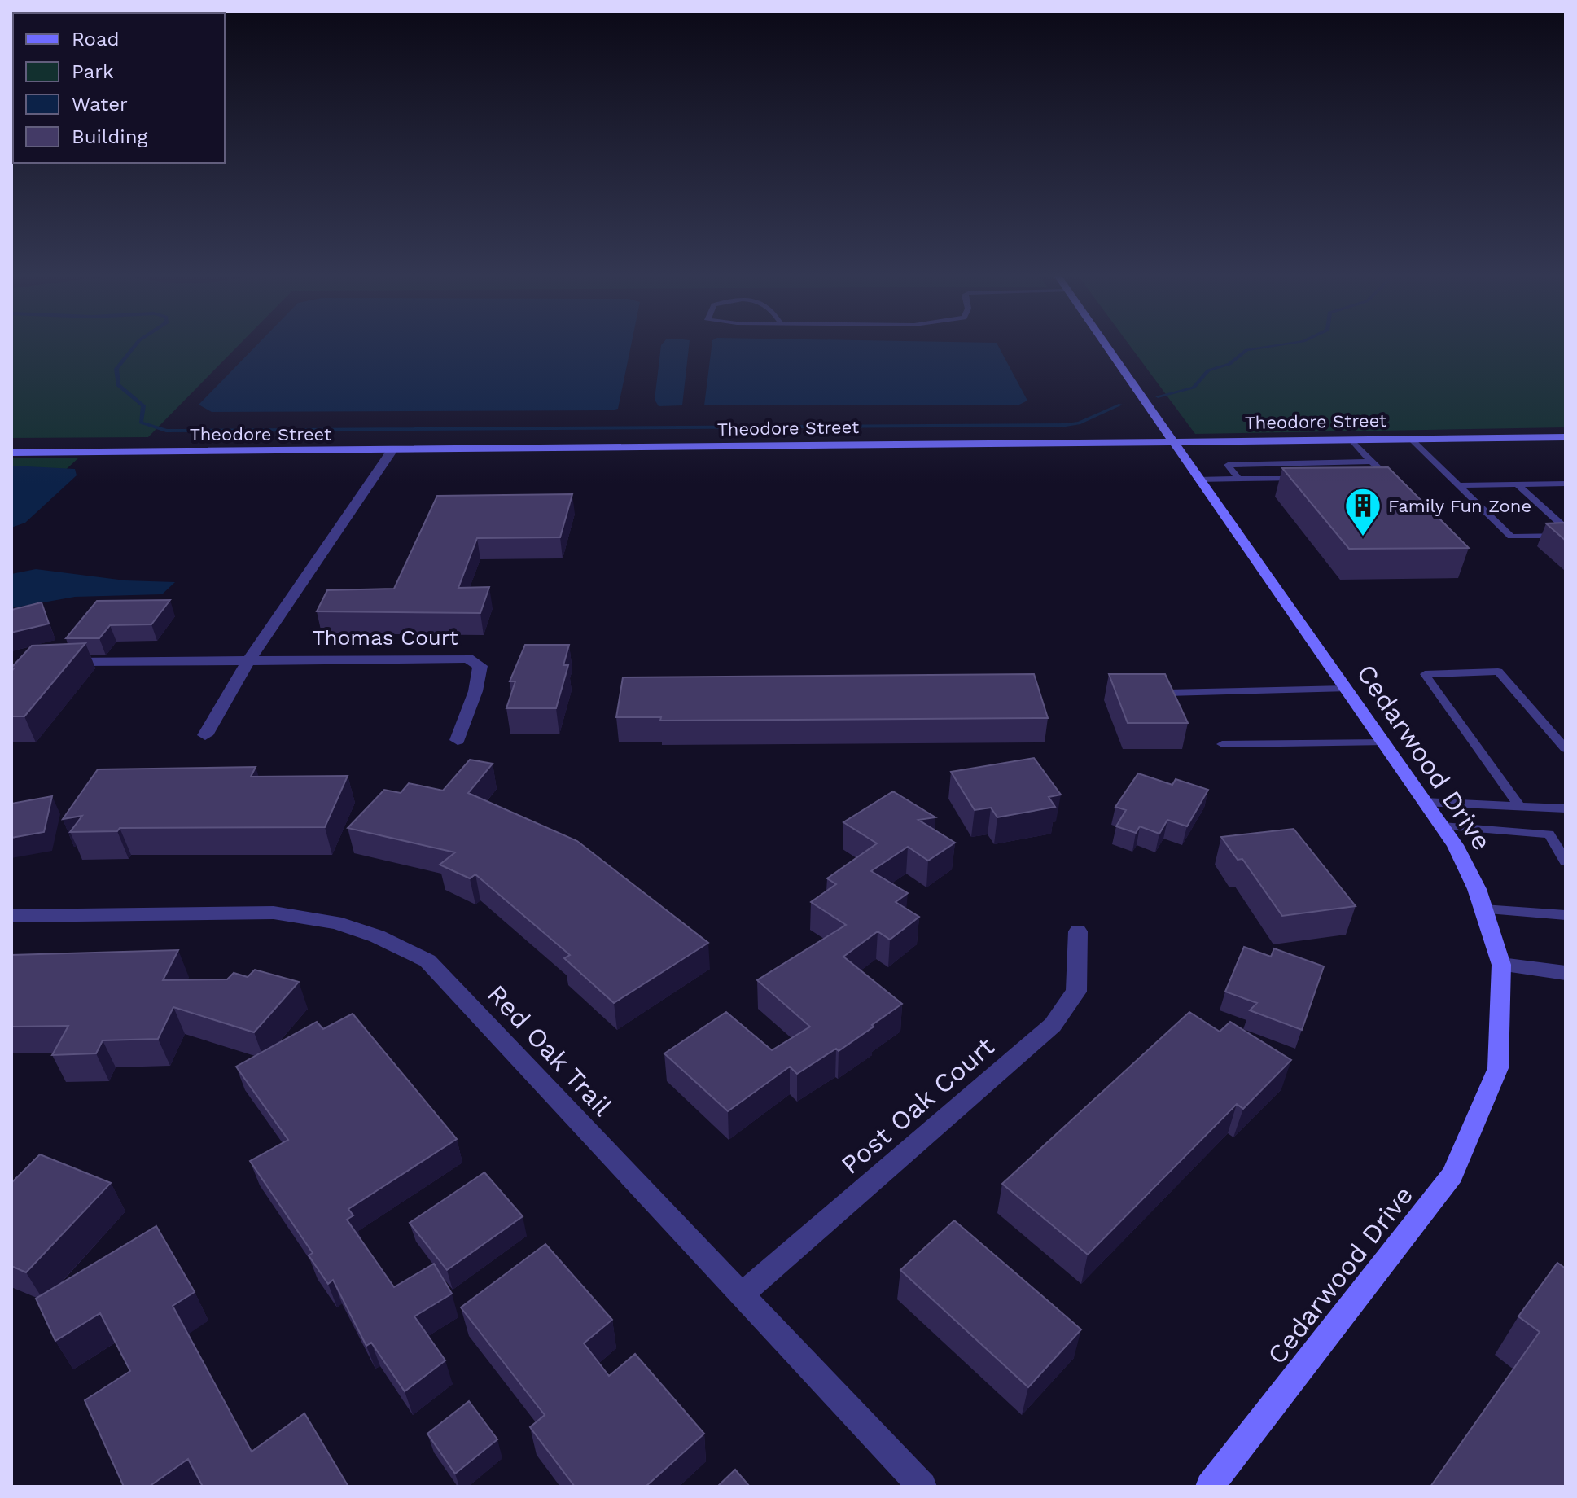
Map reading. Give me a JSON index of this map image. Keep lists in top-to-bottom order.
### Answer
{
  "streets": {
    "street": [
      "Theodore Street",
      "Thomas Court",
      "Cedarwood Drive",
      "Red Oak Trail",
      "Post Oak Court"
    ]
  },
  "crossings": [
    ["Theodore Street", "Cedarwood Drive"],
    ["Red Oak Trail", "Post Oak Court"]
  ],
  "places": {
    "building": ["Family Fun Zone"]
  },
  "legend": [
    "Road",
    "Park",
    "Water",
    "Building"
  ]
}
